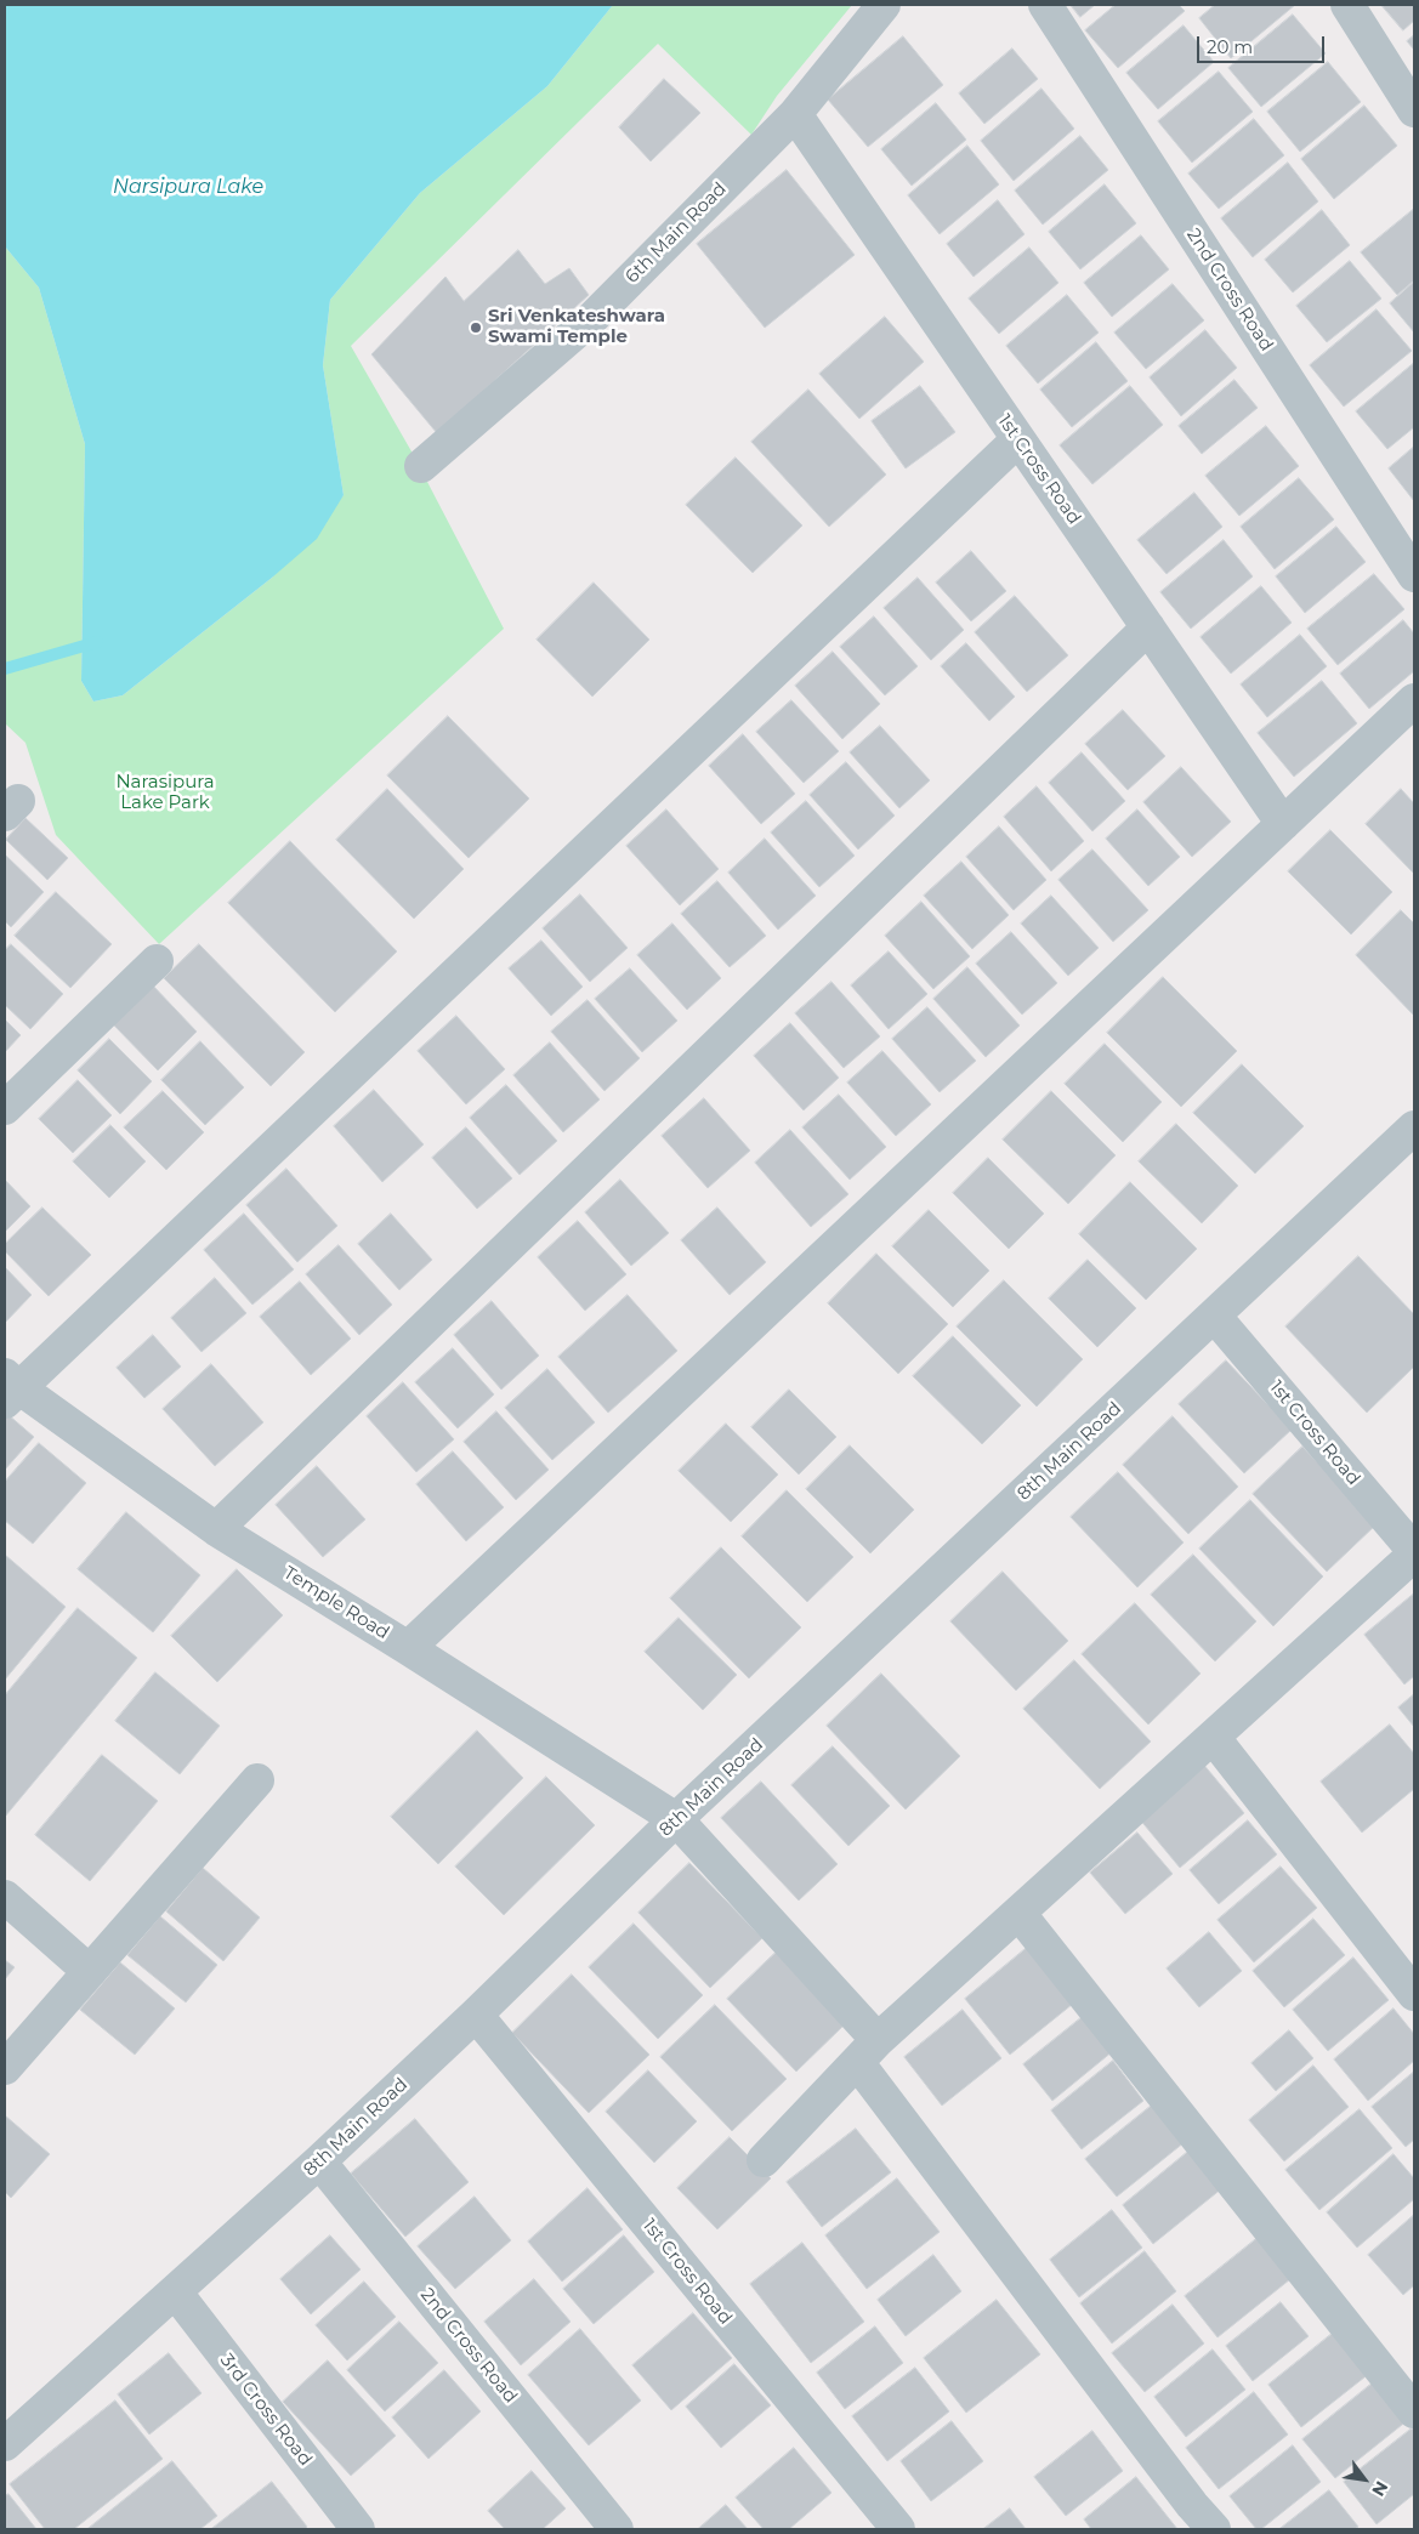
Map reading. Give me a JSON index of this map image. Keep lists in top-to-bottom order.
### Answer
{
  "streets": {
    "street": [
      "6th Main Road",
      "2nd Cross Road",
      "1st Cross Road",
      "8th Main Road",
      "Temple Road",
      "3rd Cross Road"
    ]
  },
  "crossings": [
    ["6th Main Road", "1st Cross Road"],
    ["2nd Cross Road", "8th Main Road"],
    ["1st Cross Road", "8th Main Road"],
    ["8th Main Road", "Temple Road"],
    ["8th Main Road", "3rd Cross Road"]
  ],
  "water": ["Narsipura Lake"],
  "parks": ["Narasipura Lake Park"],
  "places": ["Sri Venkateshwara Swami Temple"],
  "scale_bar": "20 m",
  "north": "bottom right"
}
